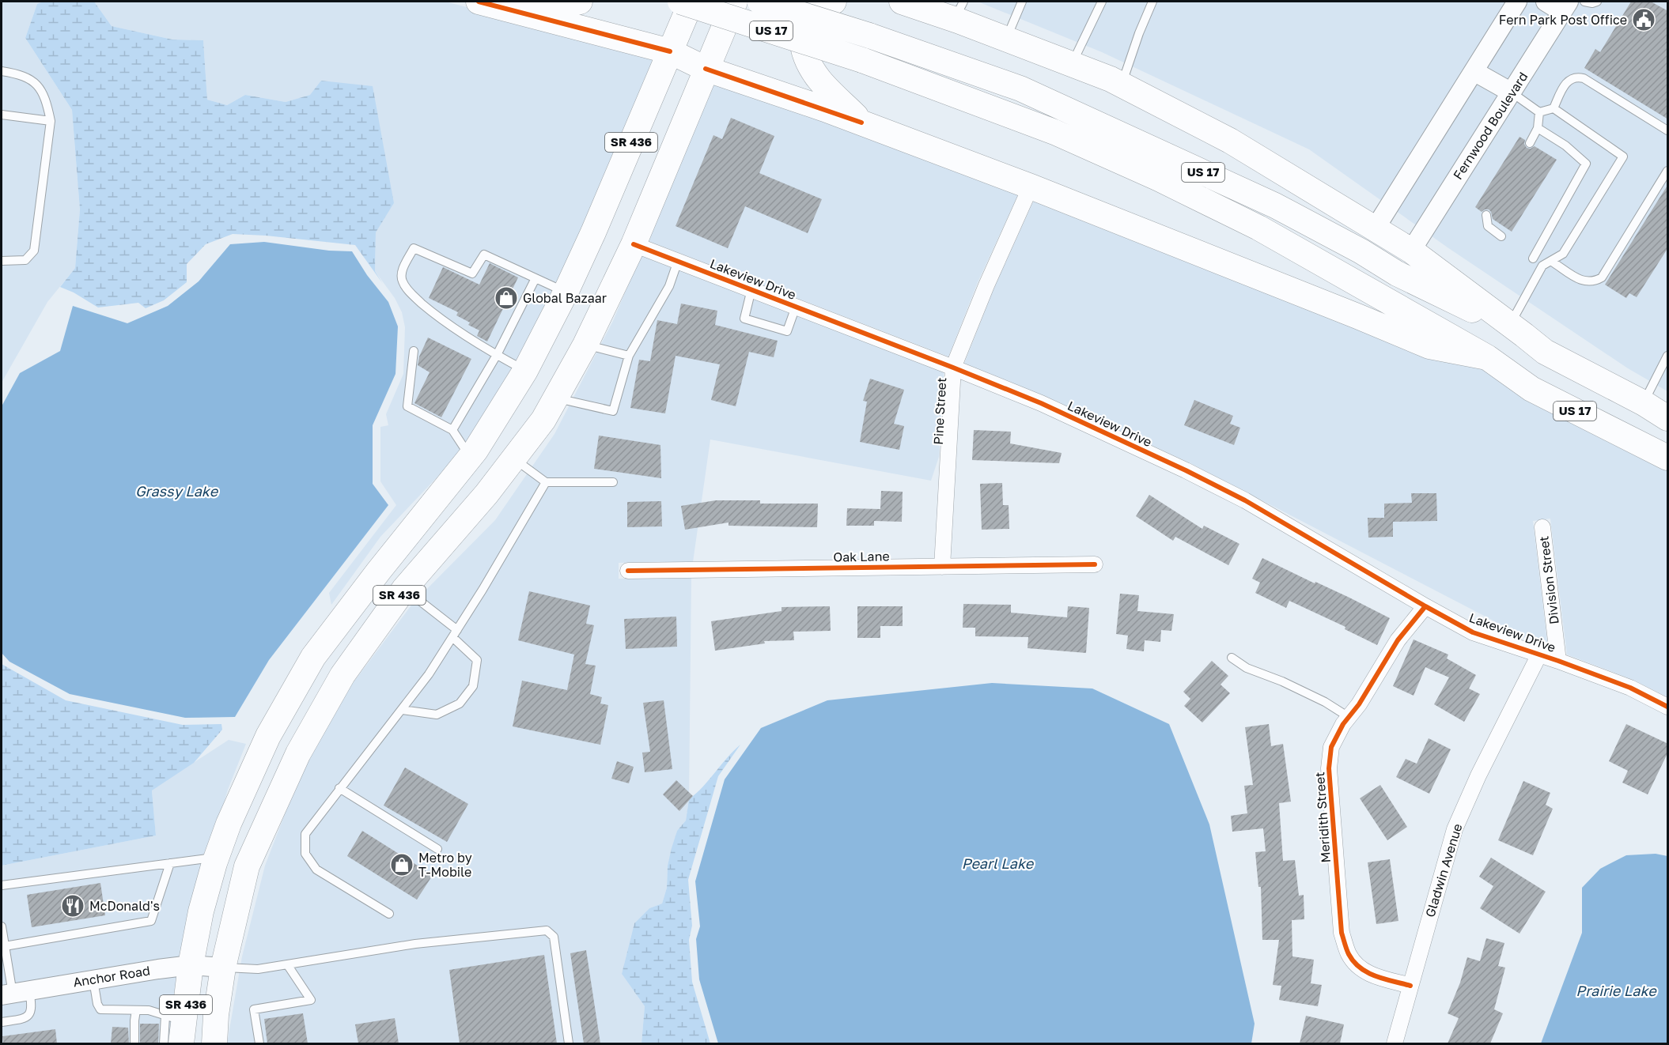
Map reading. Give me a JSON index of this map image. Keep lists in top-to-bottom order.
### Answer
{
  "streets": {
    "main road": ["US 17", "SR 436"],
    "street": [
      "Fernwood Boulevard",
      "Lakeview Drive",
      "Pine Street",
      "Oak Lane",
      "Division Street",
      "Meridith Street",
      "Gladwin Avenue",
      "Anchor Road"
    ]
  },
  "crossings": [
    ["SR 436", "Lakeview Drive"],
    ["SR 436", "Anchor Road"],
    ["Lakeview Drive", "Pine Street"],
    ["Lakeview Drive", "Division Street"],
    ["Lakeview Drive", "Meridith Street"],
    ["Lakeview Drive", "Gladwin Avenue"],
    ["Pine Street", "Oak Lane"],
    ["Meridith Street", "Gladwin Avenue"]
  ],
  "water": ["Grassy Lake", "Pearl Lake", "Prairie Lake"],
  "places": {
    "public building": ["Fern Park Post Office"],
    "shop": ["Global Bazaar", "Metro by T-Mobile"],
    "restaurant": ["McDonald's"]
  }
}
